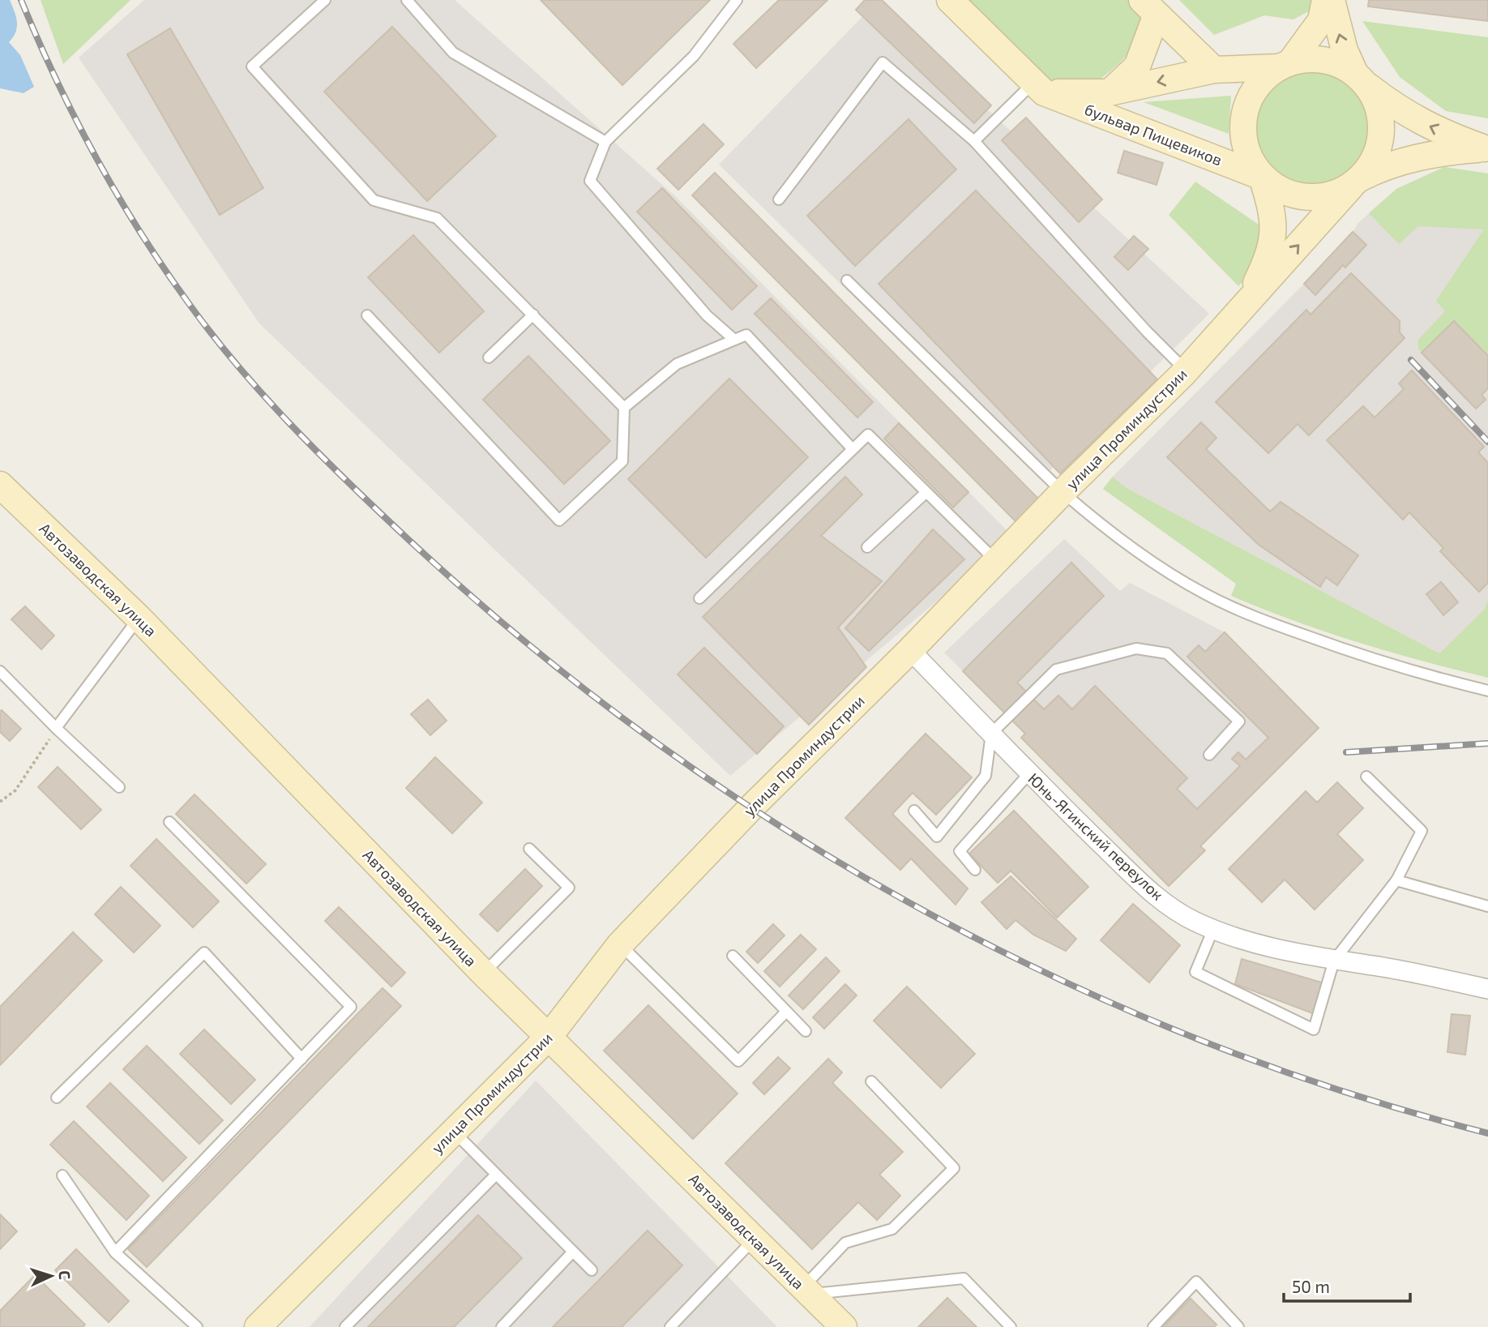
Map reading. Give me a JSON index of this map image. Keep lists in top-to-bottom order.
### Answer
{
  "streets": {
    "main road": ["бульвар Пищевиков", "улица Проминдустрии", "Автозаводская улица"],
    "street": ["Юнь-Ягинский переулок"]
  },
  "crossings": [
    ["бульвар Пищевиков", "улица Проминдустрии"],
    ["улица Проминдустрии", "Автозаводская улица"],
    ["улица Проминдустрии", "Юнь-Ягинский переулок"]
  ],
  "scale_bar": "50 m",
  "north": "right"
}
